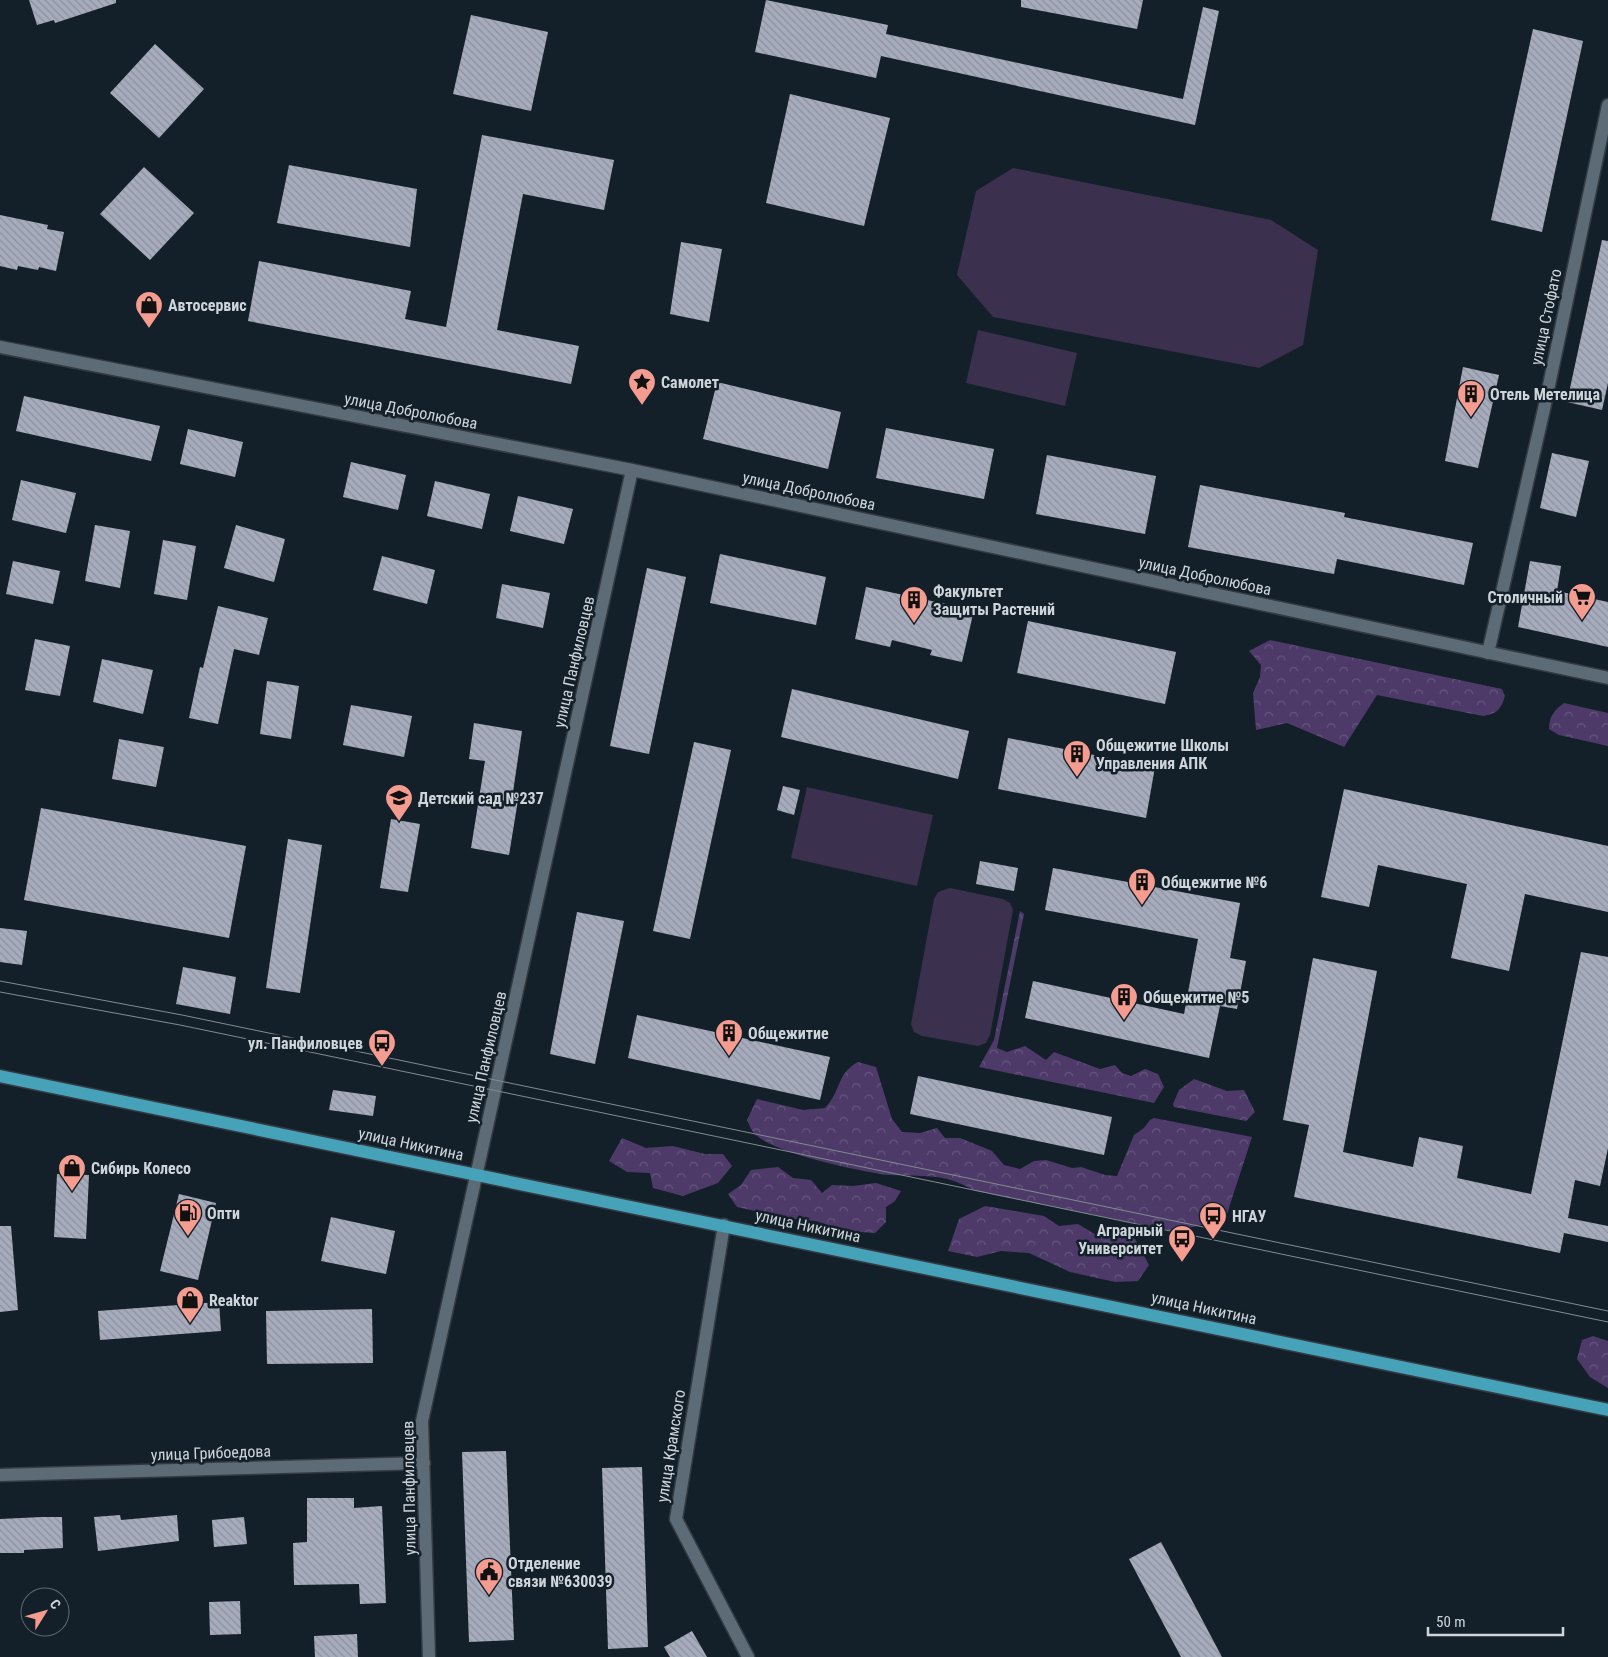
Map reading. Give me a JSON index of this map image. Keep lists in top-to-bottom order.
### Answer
{
  "streets": {
    "main road": ["улица Никитина"],
    "street": [
      "улица Стофато",
      "улица Добролюбова",
      "улица Панфиловцев",
      "улица Крамского",
      "улица Грибоедова"
    ]
  },
  "crossings": [
    ["улица Стофато", "улица Добролюбова"],
    ["улица Добролюбова", "улица Панфиловцев"],
    ["улица Панфиловцев", "улица Никитина"],
    ["улица Панфиловцев", "улица Грибоедова"],
    ["улица Никитина", "улица Крамского"]
  ],
  "places": {
    "shop": ["Автосервис", "Сибирь Колесо", "Reaktor"],
    "place": ["Самолет"],
    "building": [
      "Отель Метелица",
      "Факультет Защиты Растений",
      "Общежитие Школы Управления АПК",
      "Общежитие №6",
      "Общежитие №5",
      "Общежитие"
    ],
    "supermarket": ["Столичный"],
    "school or university": ["Детский сад №237"],
    "bus stop": ["ул. Панфиловцев", "НГАУ", "Аграрный Университет"],
    "fuel station": ["Опти"],
    "public building": ["Отделение связи №630039"]
  },
  "scale_bar": "50 m",
  "north": "top right"
}
